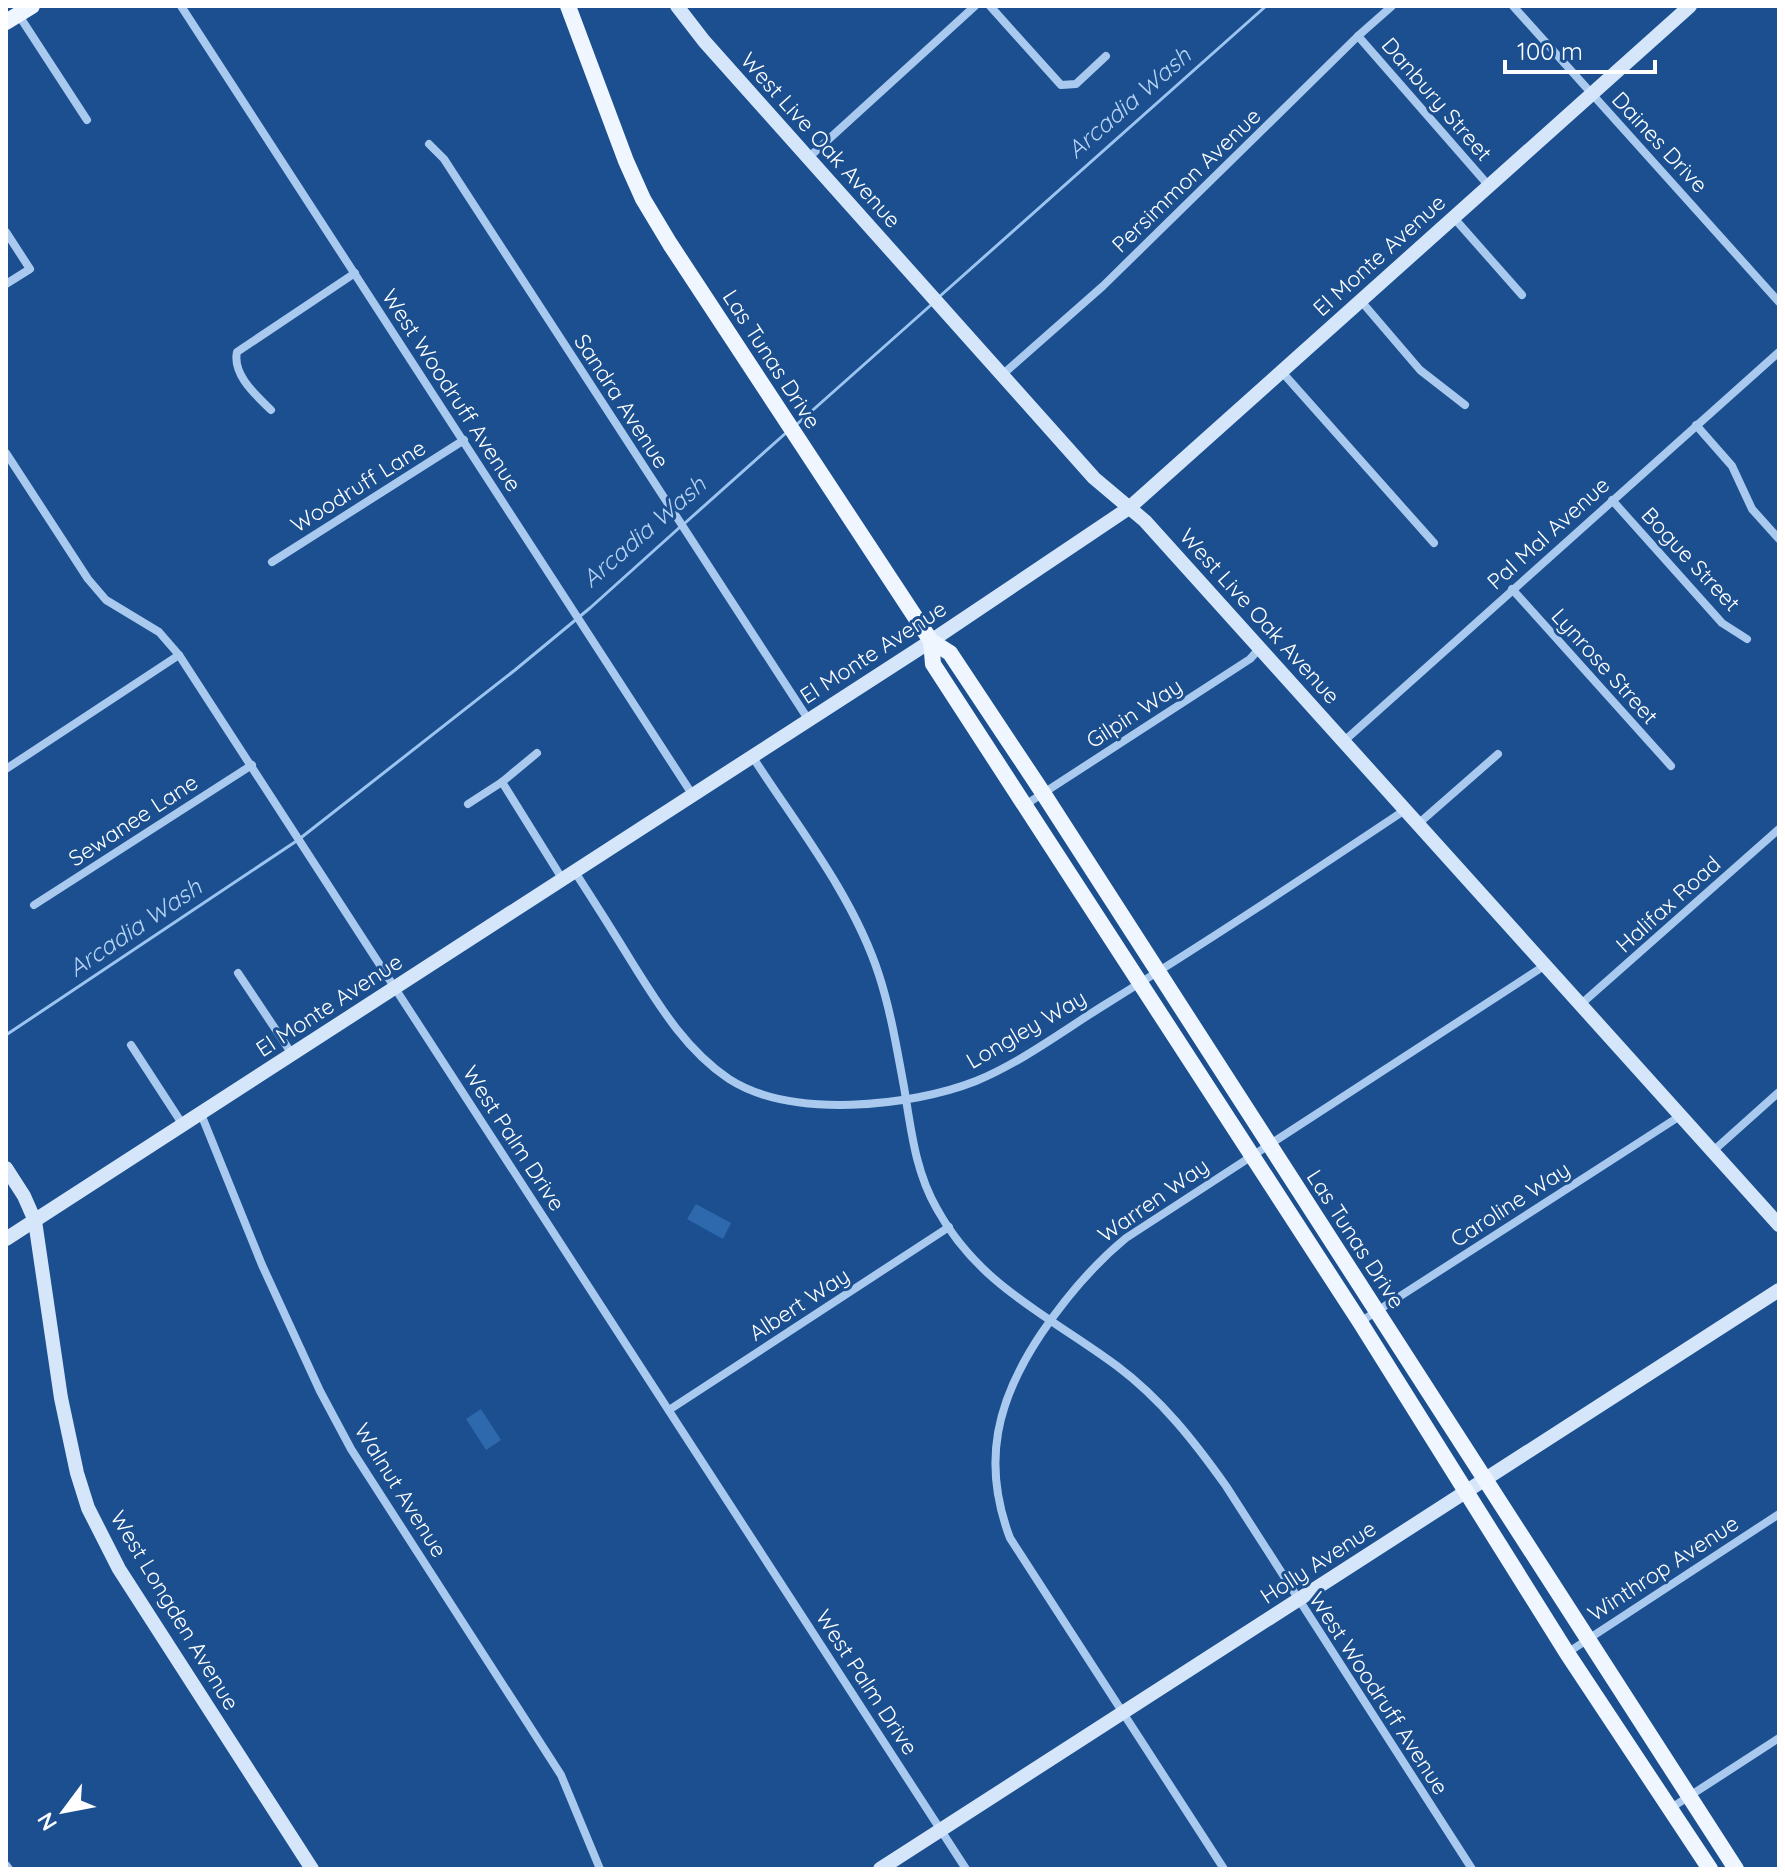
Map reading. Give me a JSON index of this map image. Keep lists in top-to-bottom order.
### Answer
{
  "streets": {
    "main road": ["Las Tunas Drive"],
    "street": [
      "Danbury Street",
      "West Live Oak Avenue",
      "Daines Drive",
      "Persimmon Avenue",
      "El Monte Avenue",
      "West Woodruff Avenue",
      "Sandra Avenue",
      "Woodruff Lane",
      "Pal Mal Avenue",
      "Bogue Street",
      "Lynrose Street",
      "Gilpin Way",
      "Sewanee Lane",
      "Halifax Road",
      "Longley Way",
      "West Palm Drive",
      "Warren Way",
      "Caroline Way",
      "Albert Way",
      "Walnut Avenue",
      "Holly Avenue",
      "Winthrop Avenue",
      "West Longden Avenue"
    ]
  },
  "crossings": [
    ["Danbury Street", "Persimmon Avenue"],
    ["Danbury Street", "El Monte Avenue"],
    ["West Live Oak Avenue", "Persimmon Avenue"],
    ["West Live Oak Avenue", "El Monte Avenue"],
    ["West Live Oak Avenue", "Pal Mal Avenue"],
    ["West Live Oak Avenue", "Gilpin Way"],
    ["West Live Oak Avenue", "Halifax Road"],
    ["West Live Oak Avenue", "Longley Way"],
    ["West Live Oak Avenue", "Warren Way"],
    ["West Live Oak Avenue", "Caroline Way"],
    ["Daines Drive", "El Monte Avenue"],
    ["El Monte Avenue", "Las Tunas Drive"],
    ["El Monte Avenue", "West Woodruff Avenue"],
    ["El Monte Avenue", "Sandra Avenue"],
    ["El Monte Avenue", "Longley Way"],
    ["El Monte Avenue", "West Palm Drive"],
    ["El Monte Avenue", "Walnut Avenue"],
    ["El Monte Avenue", "West Longden Avenue"],
    ["Las Tunas Drive", "Gilpin Way"],
    ["Las Tunas Drive", "Longley Way"],
    ["Las Tunas Drive", "Warren Way"],
    ["Las Tunas Drive", "Caroline Way"],
    ["Las Tunas Drive", "Holly Avenue"],
    ["Las Tunas Drive", "Winthrop Avenue"],
    ["West Woodruff Avenue", "Woodruff Lane"],
    ["West Woodruff Avenue", "Longley Way"],
    ["West Woodruff Avenue", "Warren Way"],
    ["West Woodruff Avenue", "Albert Way"],
    ["West Woodruff Avenue", "Holly Avenue"],
    ["Pal Mal Avenue", "Bogue Street"],
    ["Pal Mal Avenue", "Lynrose Street"],
    ["Sewanee Lane", "West Palm Drive"],
    ["West Palm Drive", "Albert Way"],
    ["West Palm Drive", "Holly Avenue"],
    ["Warren Way", "Holly Avenue"]
  ],
  "water": ["Arcadia Wash"],
  "scale_bar": "100 m",
  "north": "bottom left"
}
